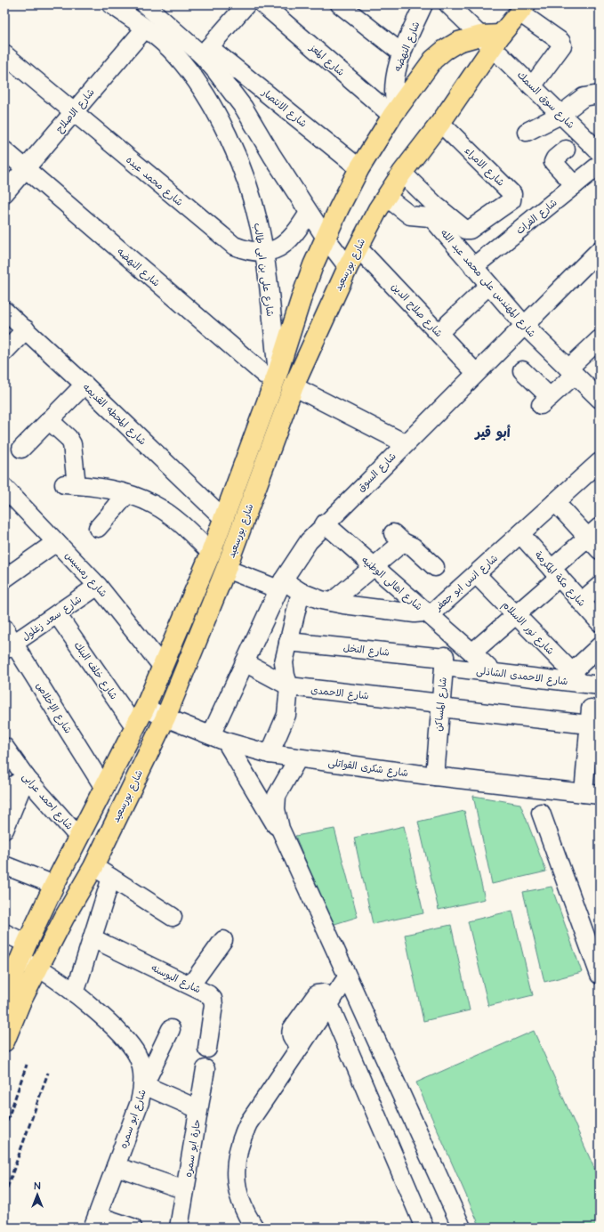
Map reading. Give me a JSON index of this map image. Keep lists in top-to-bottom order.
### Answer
{
  "streets": {
    "main road": ["شارع بورسعيد"],
    "street": [
      "شارع النهضه",
      "شارع المعز",
      "شارع سوق السمك",
      "شارع الانتصار",
      "شارع الاصلاح",
      "شارع الامراء",
      "شارع محمد عبده",
      "شارع الفرات",
      "شارع على بن ابى طالب",
      "شارع المهندس على محمد عبد الله",
      "شارع صلاح الدين",
      "شارع المحطه القديمه",
      "شارع السوق",
      "شارع رمسيس",
      "شارع مكة المكرمة",
      "شارع انس ابو جعفر",
      "شارع اهالى الوطنيه",
      "شارع سعد زغلول",
      "شارع نور الاسلام",
      "شارع النخل",
      "شارع خلف البنك",
      "شارع الاحمدى الشاذلى",
      "شارع الاحمدى",
      "شارع المساكن",
      "شارع الإخلاص",
      "شارع شكرى القواتلى",
      "شارع احمد عرابى",
      "شارع البوسنه",
      "شارع ابو سمره",
      "حارة ابو سمره"
    ]
  },
  "crossings": [
    ["شارع النهضه", "شارع المعز"],
    ["شارع النهضه", "شارع الاصلاح"],
    ["شارع النهضه", "شارع بورسعيد"],
    ["شارع النهضه", "شارع على بن ابى طالب"],
    ["شارع المعز", "شارع بورسعيد"],
    ["شارع سوق السمك", "شارع بورسعيد"],
    ["شارع الانتصار", "شارع بورسعيد"],
    ["شارع الاصلاح", "شارع محمد عبده"],
    ["شارع الاصلاح", "شارع على بن ابى طالب"],
    ["شارع الامراء", "شارع بورسعيد"],
    ["شارع محمد عبده", "شارع على بن ابى طالب"],
    ["شارع الفرات", "شارع المهندس على محمد عبد الله"],
    ["شارع بورسعيد", "شارع على بن ابى طالب"],
    ["شارع بورسعيد", "شارع المهندس على محمد عبد الله"],
    ["شارع بورسعيد", "شارع صلاح الدين"],
    ["شارع بورسعيد", "شارع المحطه القديمه"],
    ["شارع بورسعيد", "شارع رمسيس"],
    ["شارع بورسعيد", "شارع انس ابو جعفر"],
    ["شارع بورسعيد", "شارع خلف البنك"],
    ["شارع بورسعيد", "شارع الإخلاص"],
    ["شارع بورسعيد", "شارع شكرى القواتلى"],
    ["شارع بورسعيد", "شارع احمد عرابى"],
    ["شارع بورسعيد", "شارع ابو سمره"],
    ["شارع المهندس على محمد عبد الله", "شارع السوق"],
    ["شارع صلاح الدين", "شارع السوق"],
    ["شارع السوق", "شارع انس ابو جعفر"],
    ["شارع السوق", "شارع اهالى الوطنيه"],
    ["شارع السوق", "شارع الاحمدى"],
    ["شارع السوق", "شارع شكرى القواتلى"],
    ["شارع رمسيس", "شارع سعد زغلول"],
    ["شارع مكة المكرمة", "شارع انس ابو جعفر"],
    ["شارع انس ابو جعفر", "شارع اهالى الوطنيه"],
    ["شارع انس ابو جعفر", "شارع نور الاسلام"],
    ["شارع اهالى الوطنيه", "شارع الاحمدى الشاذلى"],
    ["شارع اهالى الوطنيه", "شارع المساكن"],
    ["شارع سعد زغلول", "شارع خلف البنك"],
    ["شارع سعد زغلول", "شارع الإخلاص"],
    ["شارع نور الاسلام", "شارع الاحمدى الشاذلى"],
    ["شارع النخل", "شارع الاحمدى الشاذلى"],
    ["شارع النخل", "شارع المساكن"],
    ["شارع الاحمدى الشاذلى", "شارع المساكن"],
    ["شارع الاحمدى", "شارع المساكن"],
    ["شارع الاحمدى", "شارع شكرى القواتلى"],
    ["شارع المساكن", "شارع شكرى القواتلى"]
  ],
  "districts": ["أبو قير"],
  "north": "top"
}
